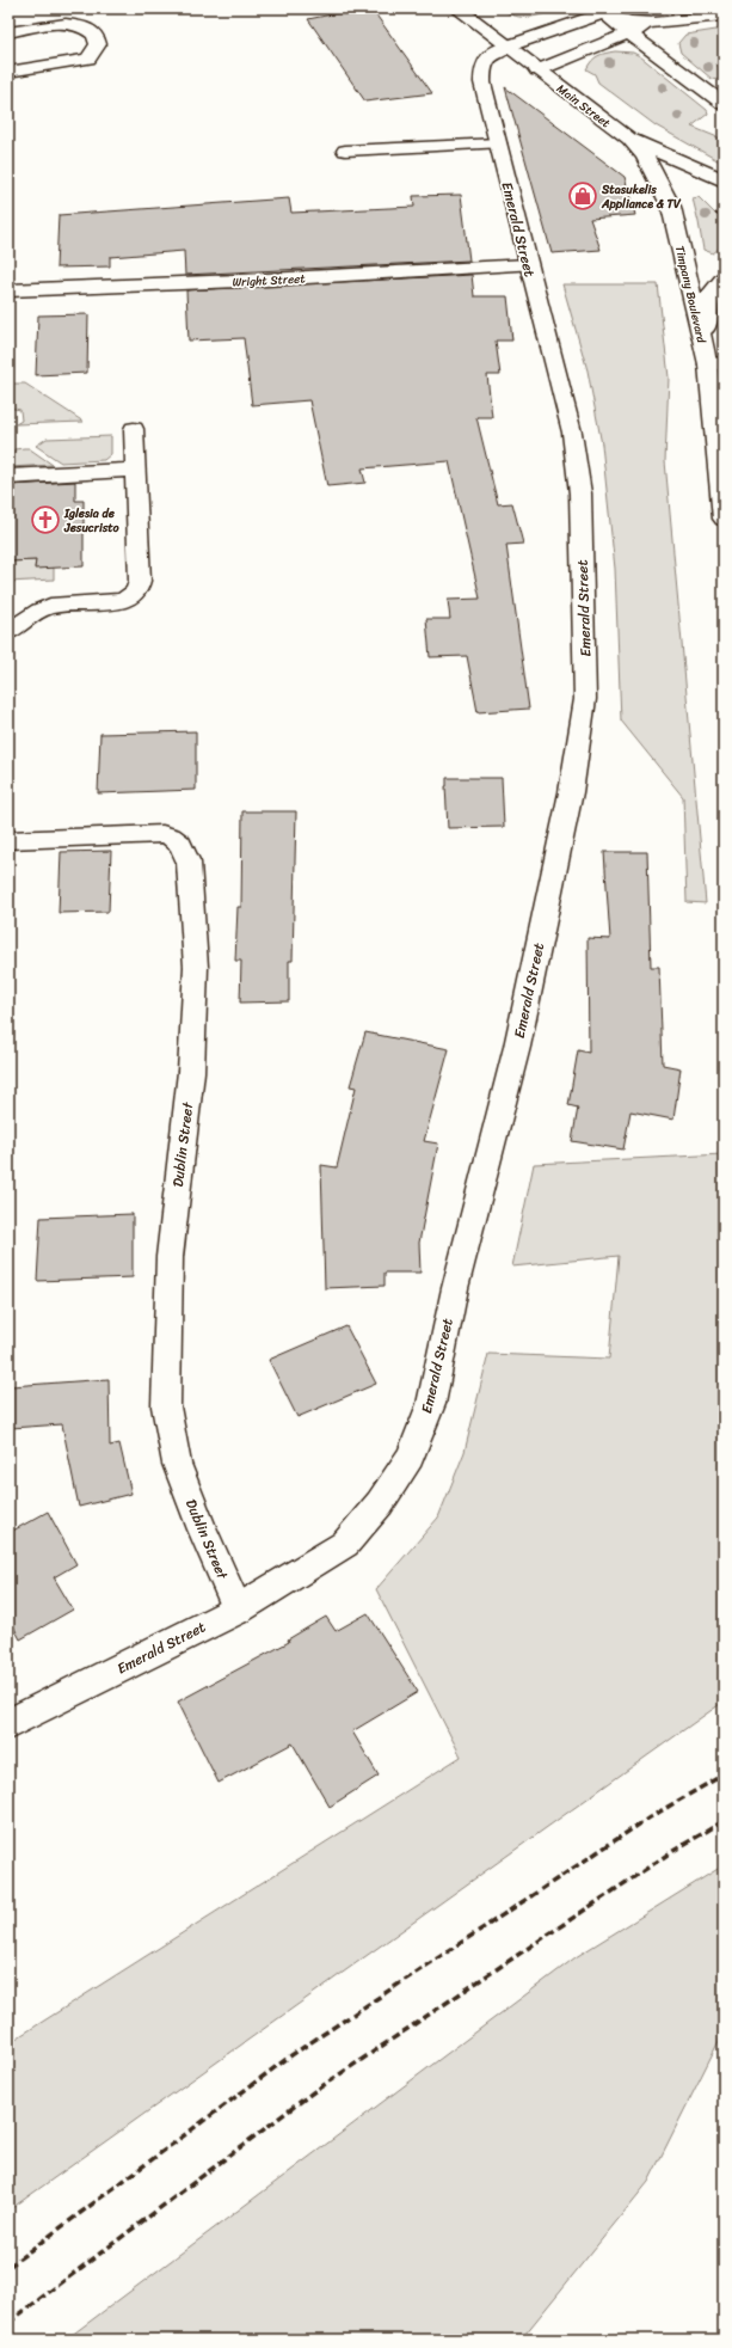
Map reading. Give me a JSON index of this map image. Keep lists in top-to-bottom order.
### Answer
{
  "streets": {
    "street": [
      "Main Street",
      "Emerald Street",
      "Wright Street",
      "Timpany Boulevard",
      "Dublin Street"
    ]
  },
  "crossings": [
    ["Main Street", "Emerald Street"],
    ["Main Street", "Timpany Boulevard"],
    ["Emerald Street", "Wright Street"],
    ["Emerald Street", "Dublin Street"]
  ],
  "places": {
    "shop": ["Stasukelis Appliance & TV"],
    "church": ["Iglesia de Jesucristo"]
  }
}
